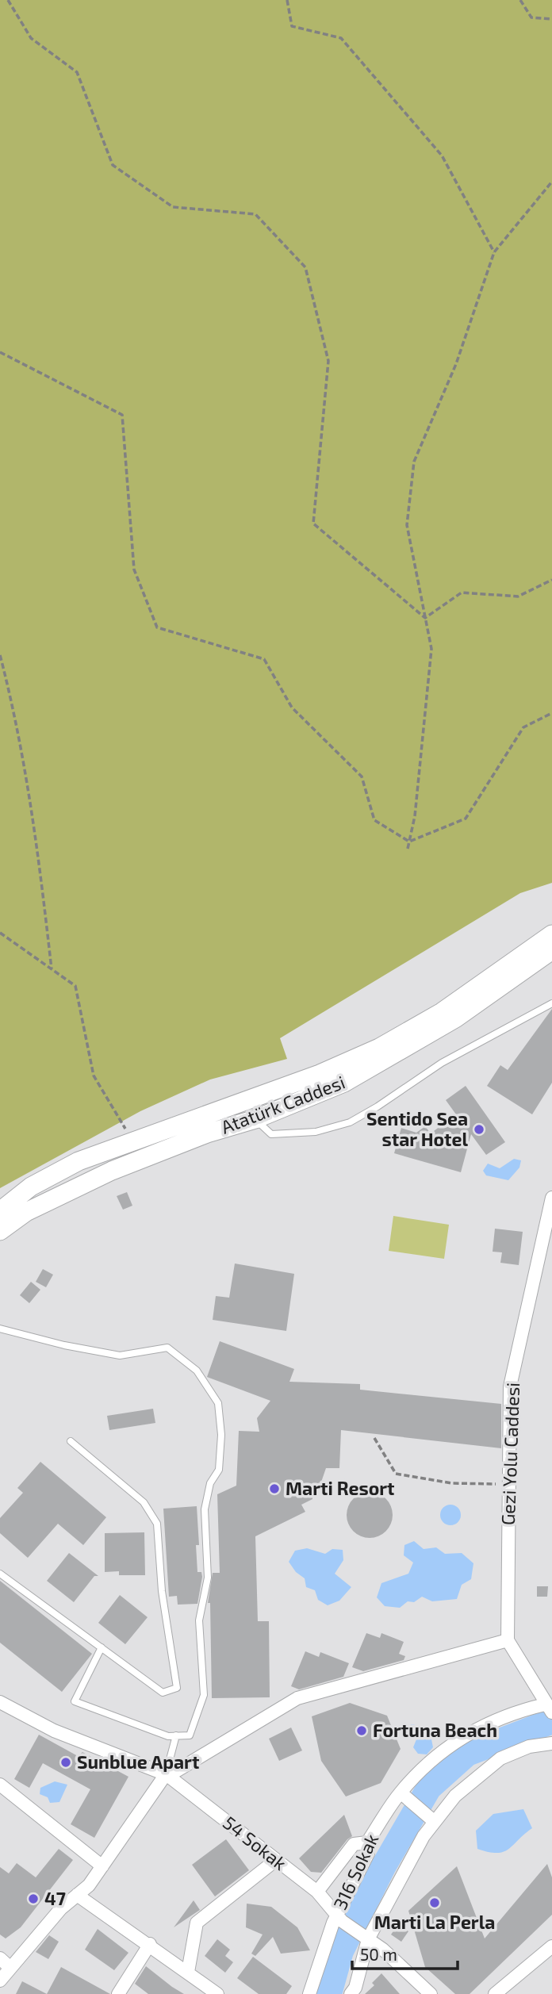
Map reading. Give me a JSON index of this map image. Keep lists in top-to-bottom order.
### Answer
{
  "streets": {
    "street": [
      "Atatürk Caddesi",
      "Gezi Yolu Caddesi",
      "54 Sokak",
      "316 Sokak"
    ]
  },
  "crossings": [
    ["54 Sokak", "316 Sokak"]
  ],
  "places": [
    "Sentido Sea star Hotel",
    "Marti Resort",
    "Fortuna Beach",
    "Sunblue Apart",
    "47",
    "Marti La Perla"
  ],
  "scale_bar": "50 m"
}
